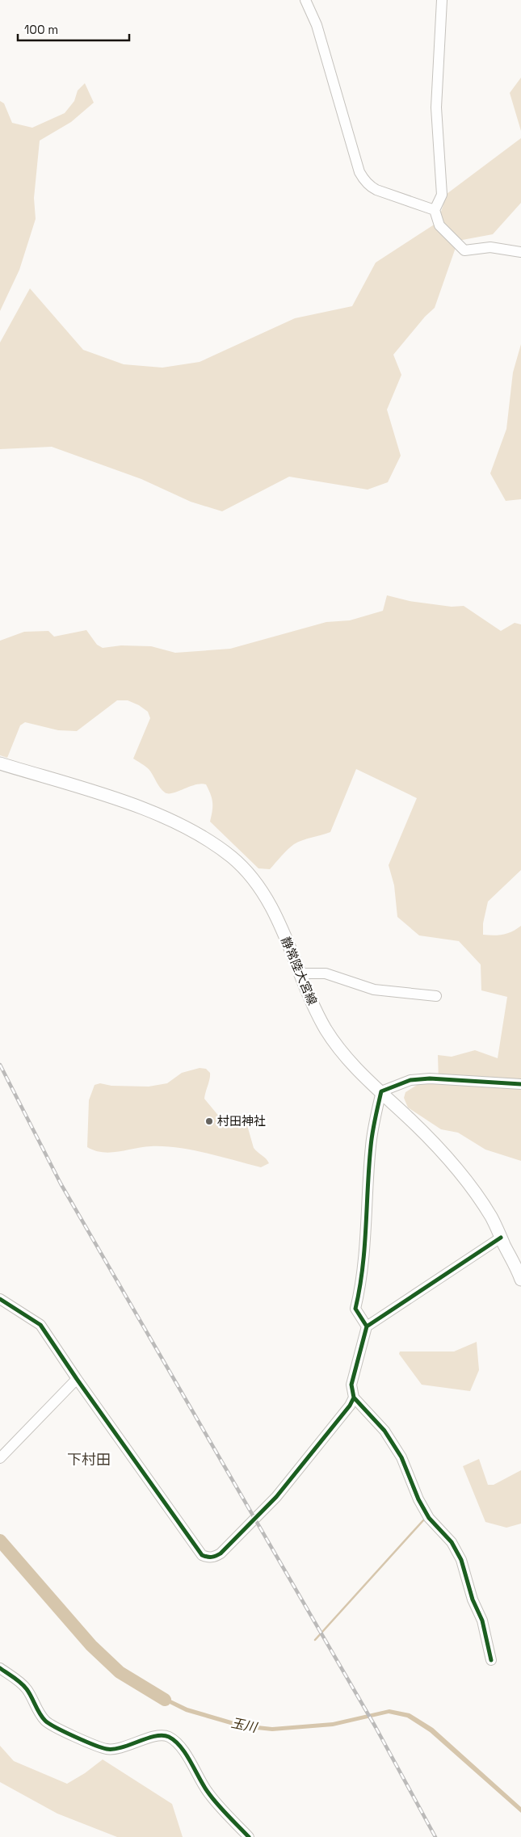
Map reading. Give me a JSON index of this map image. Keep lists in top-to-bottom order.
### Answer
{
  "streets": {
    "main road": ["静常陸大宮線"]
  },
  "districts": ["下村田"],
  "water": ["玉川"],
  "places": ["村田神社"],
  "scale_bar": "100 m"
}
